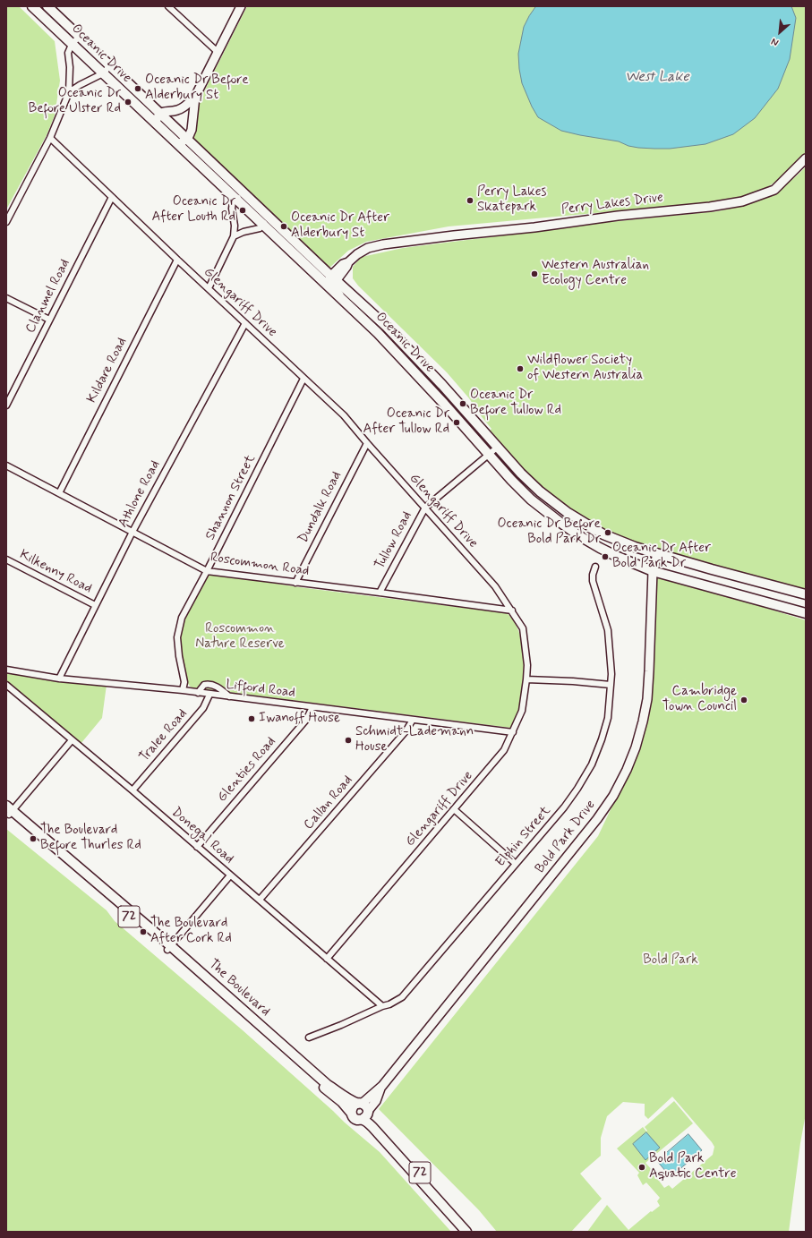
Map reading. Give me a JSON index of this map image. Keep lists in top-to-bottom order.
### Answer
{
  "streets": {
    "main road": ["Oceanic Drive", "72", "The Boulevard"],
    "street": [
      "Perry Lakes Drive",
      "Clanmel Road",
      "Glengariff Drive",
      "Kildare Road",
      "Athlone Road",
      "Shannon Street",
      "Dundalk Road",
      "Tullow Road",
      "Roscommon Road",
      "Kilkenny Road",
      "Lifford Road",
      "Tralee Road",
      "Glenties Road",
      "Callan Road",
      "Donegal Road",
      "Elphin Street",
      "Bold Park Drive"
    ]
  },
  "crossings": [
    ["Oceanic Drive", "Perry Lakes Drive"],
    ["Oceanic Drive", "Tullow Road"],
    ["Oceanic Drive", "Bold Park Drive"],
    ["Clanmel Road", "Glengariff Drive"],
    ["Glengariff Drive", "Kildare Road"],
    ["Glengariff Drive", "Athlone Road"],
    ["Glengariff Drive", "Shannon Street"],
    ["Glengariff Drive", "Dundalk Road"],
    ["Glengariff Drive", "Tullow Road"],
    ["Glengariff Drive", "Roscommon Road"],
    ["Glengariff Drive", "Lifford Road"],
    ["Glengariff Drive", "Donegal Road"],
    ["Kildare Road", "Roscommon Road"],
    ["Athlone Road", "Roscommon Road"],
    ["Athlone Road", "Kilkenny Road"],
    ["Athlone Road", "Lifford Road"],
    ["Shannon Street", "Roscommon Road"],
    ["Shannon Street", "Lifford Road"],
    ["Dundalk Road", "Roscommon Road"],
    ["Tullow Road", "Roscommon Road"],
    ["Lifford Road", "Tralee Road"],
    ["Lifford Road", "Glenties Road"],
    ["Lifford Road", "Callan Road"],
    ["Tralee Road", "Donegal Road"],
    ["Glenties Road", "Donegal Road"],
    ["Callan Road", "Donegal Road"],
    ["Donegal Road", "Elphin Street"],
    ["Bold Park Drive", "The Boulevard"]
  ],
  "water": ["West Lake"],
  "parks": ["Roscommon Nature Reserve", "Bold Park"],
  "places": [
    "Oceanic Dr Before Alderbury St",
    "Oceanic Dr Before Ulster Rd",
    "Perry Lakes Skatepark",
    "Oceanic Dr After Louth Rd",
    "Oceanic Dr After Alderbury St",
    "Western Australian Ecology Centre",
    "Wildflower Society of Western Australia",
    "Oceanic Dr Before Tullow Rd",
    "Oceanic Dr After Tullow Rd",
    "Oceanic Dr Before Bold Park Dr",
    "Oceanic Dr After Bold Park Dr",
    "Cambridge Town Council",
    "Iwanoff House",
    "Schmidt-Lademann House",
    "The Boulevard Before Thurles Rd",
    "The Boulevard After Cork Rd",
    "Bold Park Aquatic Centre"
  ],
  "north": "bottom left"
}
